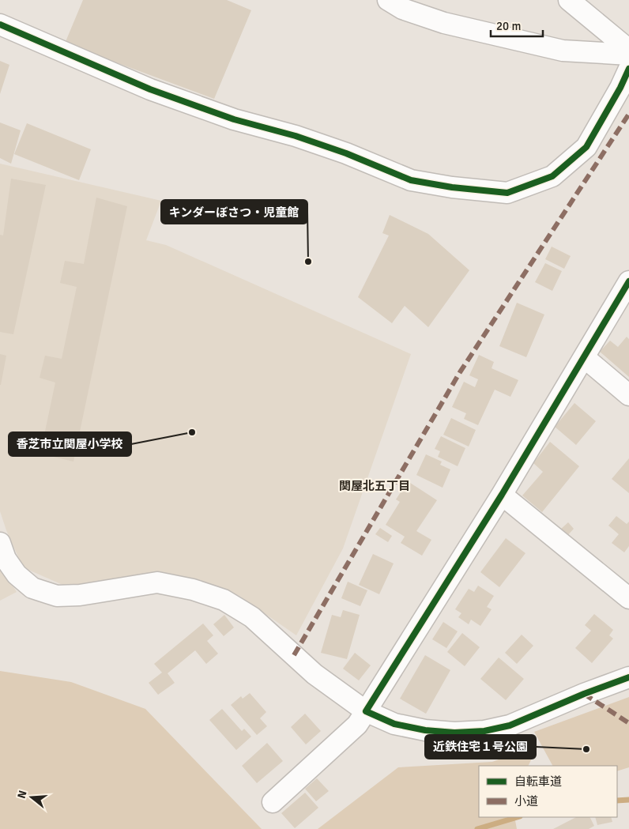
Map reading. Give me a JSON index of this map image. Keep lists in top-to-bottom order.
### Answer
{
  "districts": ["関屋北五丁目"],
  "places": ["キンダーぼさつ・児童館", "香芝市立関屋小学校", "近鉄住宅１号公園"],
  "legend": ["自転車道", "小道"],
  "scale_bar": "20 m",
  "north": "left"
}
